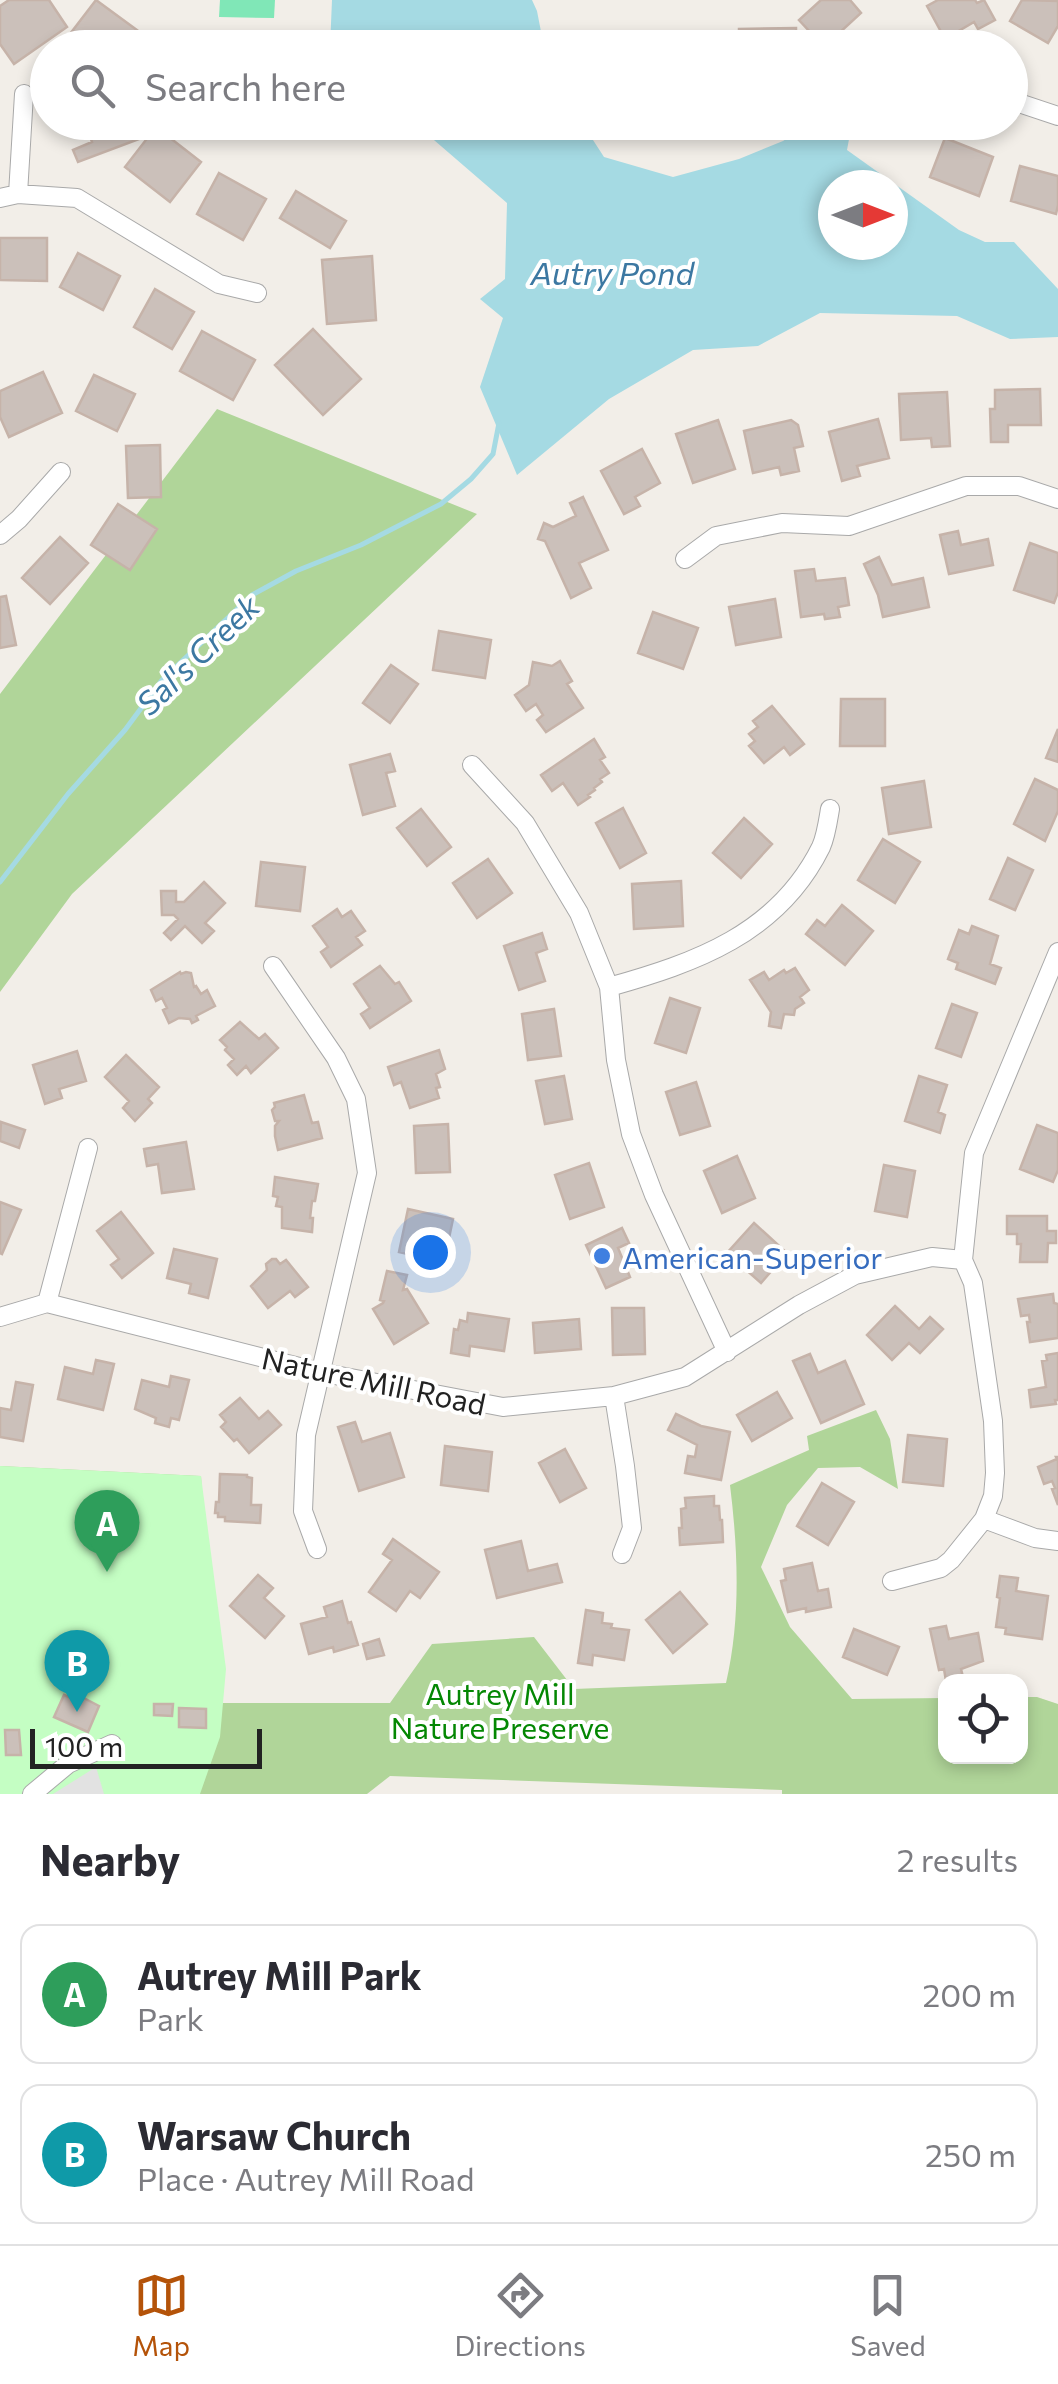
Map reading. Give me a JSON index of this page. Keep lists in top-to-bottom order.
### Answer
{
  "streets": {
    "street": ["Nature Mill Road"]
  },
  "water": ["Autry Pond", "Sal's Creek"],
  "parks": ["Autrey Mill Nature Preserve"],
  "places": ["American-Superior"],
  "scale_bar": "100 m",
  "north": "right",
  "page": {
    "search": "Search here",
    "pins": ["A", "B"],
    "scale": "100 m",
    "heading": ["Nearby", "2 results"],
    "list": [
      {
        "mark": "A",
        "name": "Autrey Mill Park",
        "note": "Park",
        "value": "200 m"
      },
      {
        "mark": "B",
        "name": "Warsaw Church",
        "note": "Place · Autrey Mill Road",
        "value": "250 m"
      }
    ],
    "nav": ["Map", "Directions", "Saved"]
  }
}
